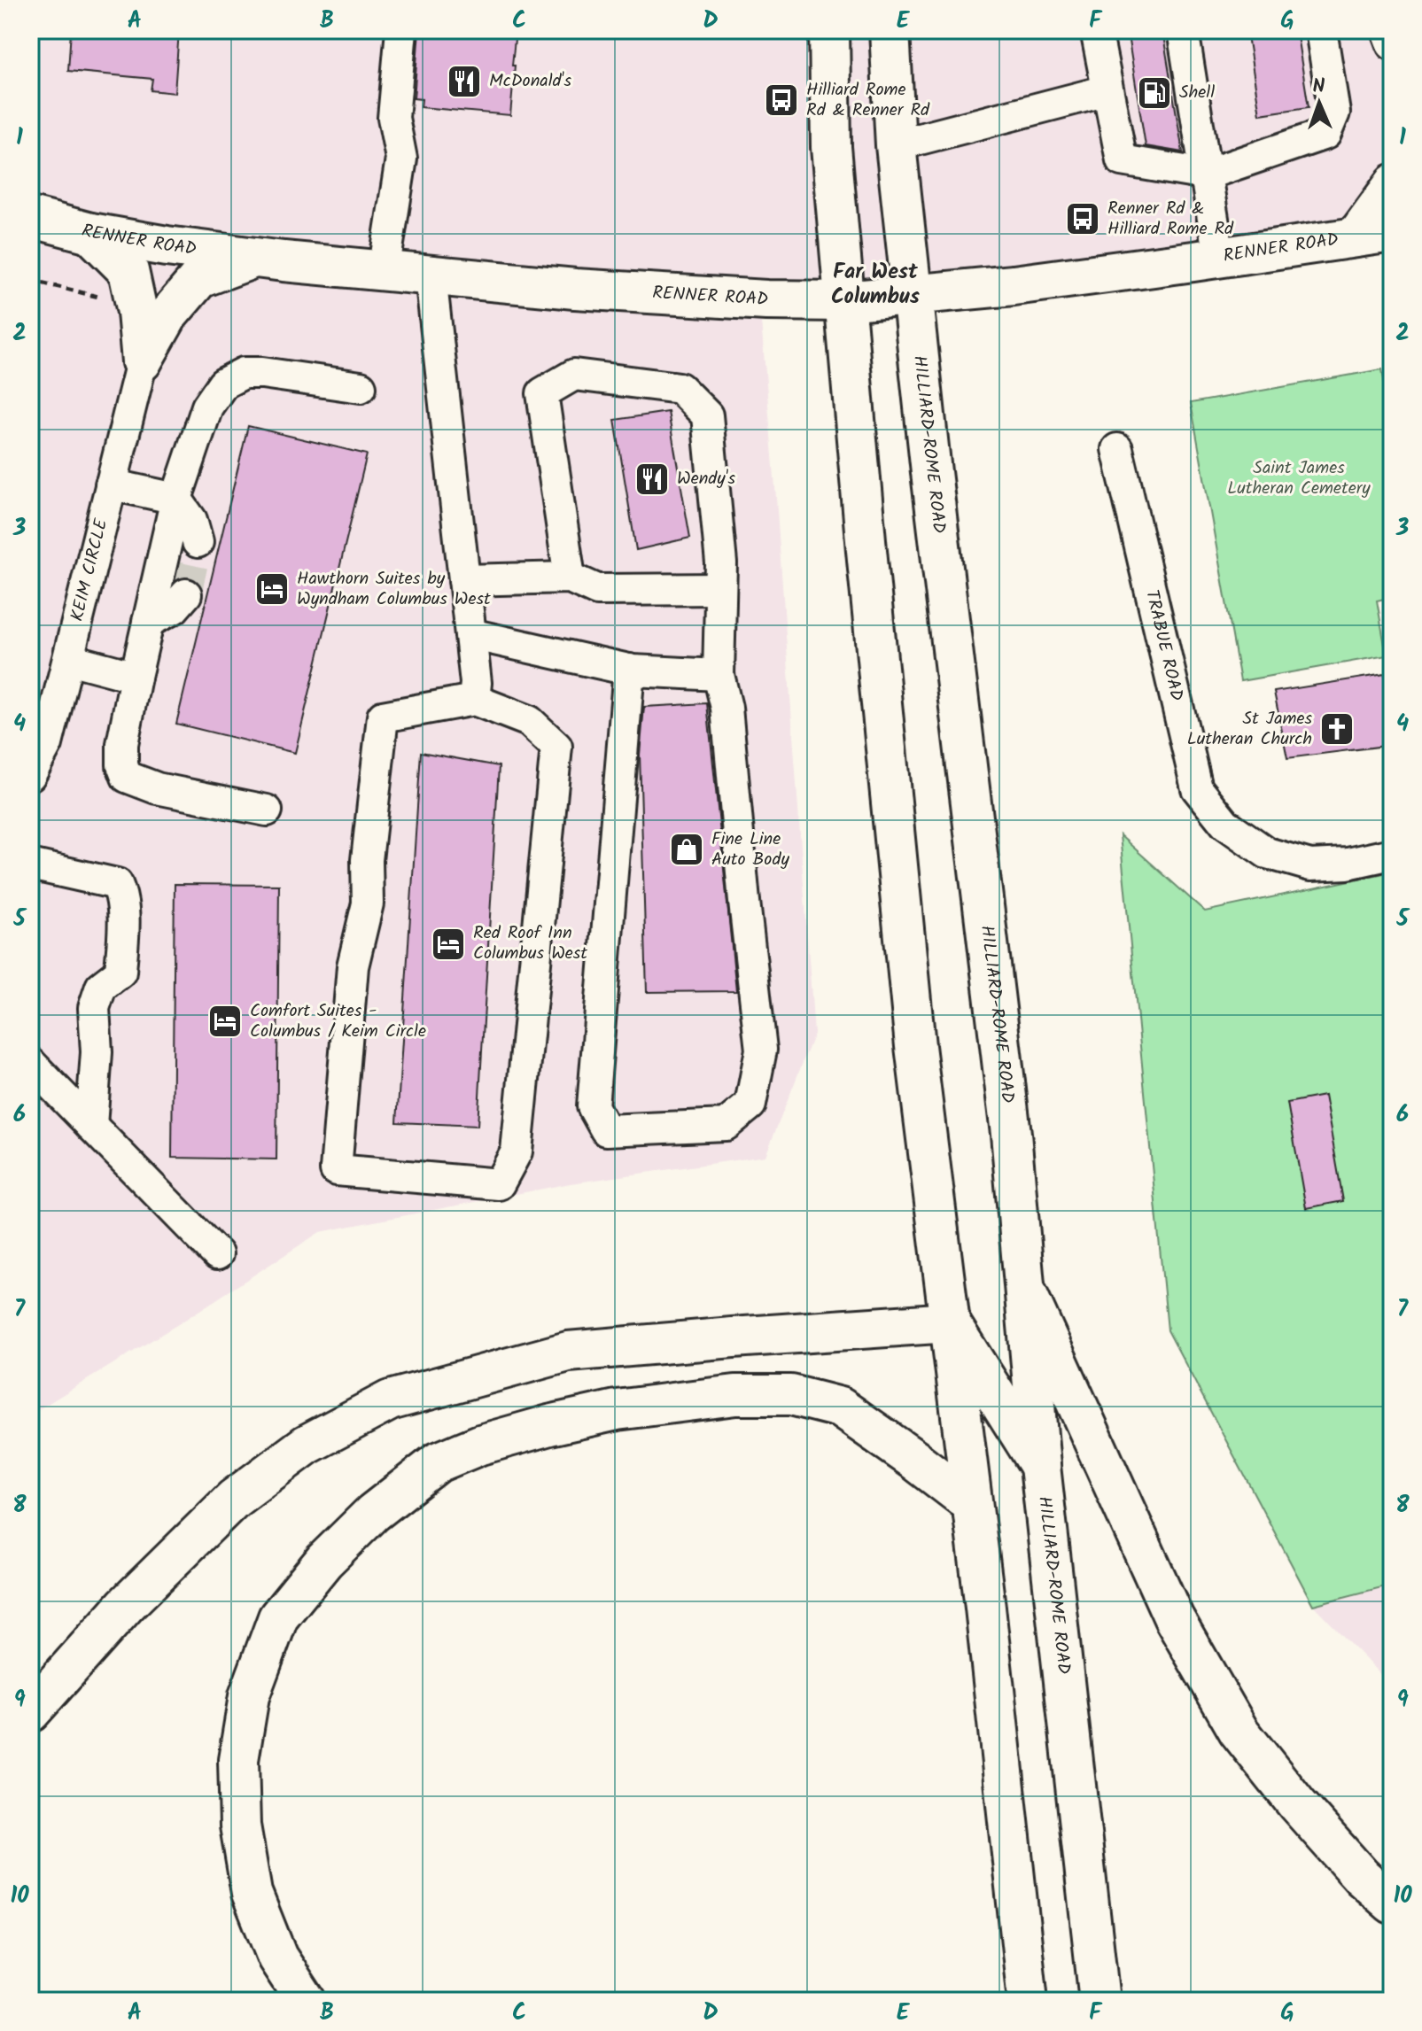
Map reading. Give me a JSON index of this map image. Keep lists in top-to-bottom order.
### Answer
{
  "streets": {
    "main road": ["RENNER ROAD", "HILLIARD-ROME ROAD"],
    "street": ["KEIM CIRCLE", "TRABUE ROAD"]
  },
  "crossings": [
    ["RENNER ROAD", "HILLIARD-ROME ROAD"]
  ],
  "districts": ["Far West Columbus"],
  "parks": ["Saint James Lutheran Cemetery"],
  "places": {
    "restaurant": ["McDonald's", "Wendy's"],
    "fuel station": ["Shell"],
    "bus stop": ["Hilliard Rome Rd & Renner Rd", "Renner Rd & Hilliard Rome Rd"],
    "hotel": ["Hawthorn Suites by Wyndham Columbus West", "Red Roof Inn Columbus West", "Comfort Suites - Columbus / Keim Circle"],
    "church": ["St James Lutheran Church"],
    "shop": ["Fine Line Auto Body"]
  },
  "north": "top",
  "grid": {
    "columns": [
      "A",
      "B",
      "C",
      "D",
      "E",
      "F",
      "G"
    ],
    "rows": [
      "1",
      "2",
      "3",
      "4",
      "5",
      "6",
      "7",
      "8",
      "9",
      "10"
    ]
  }
}
